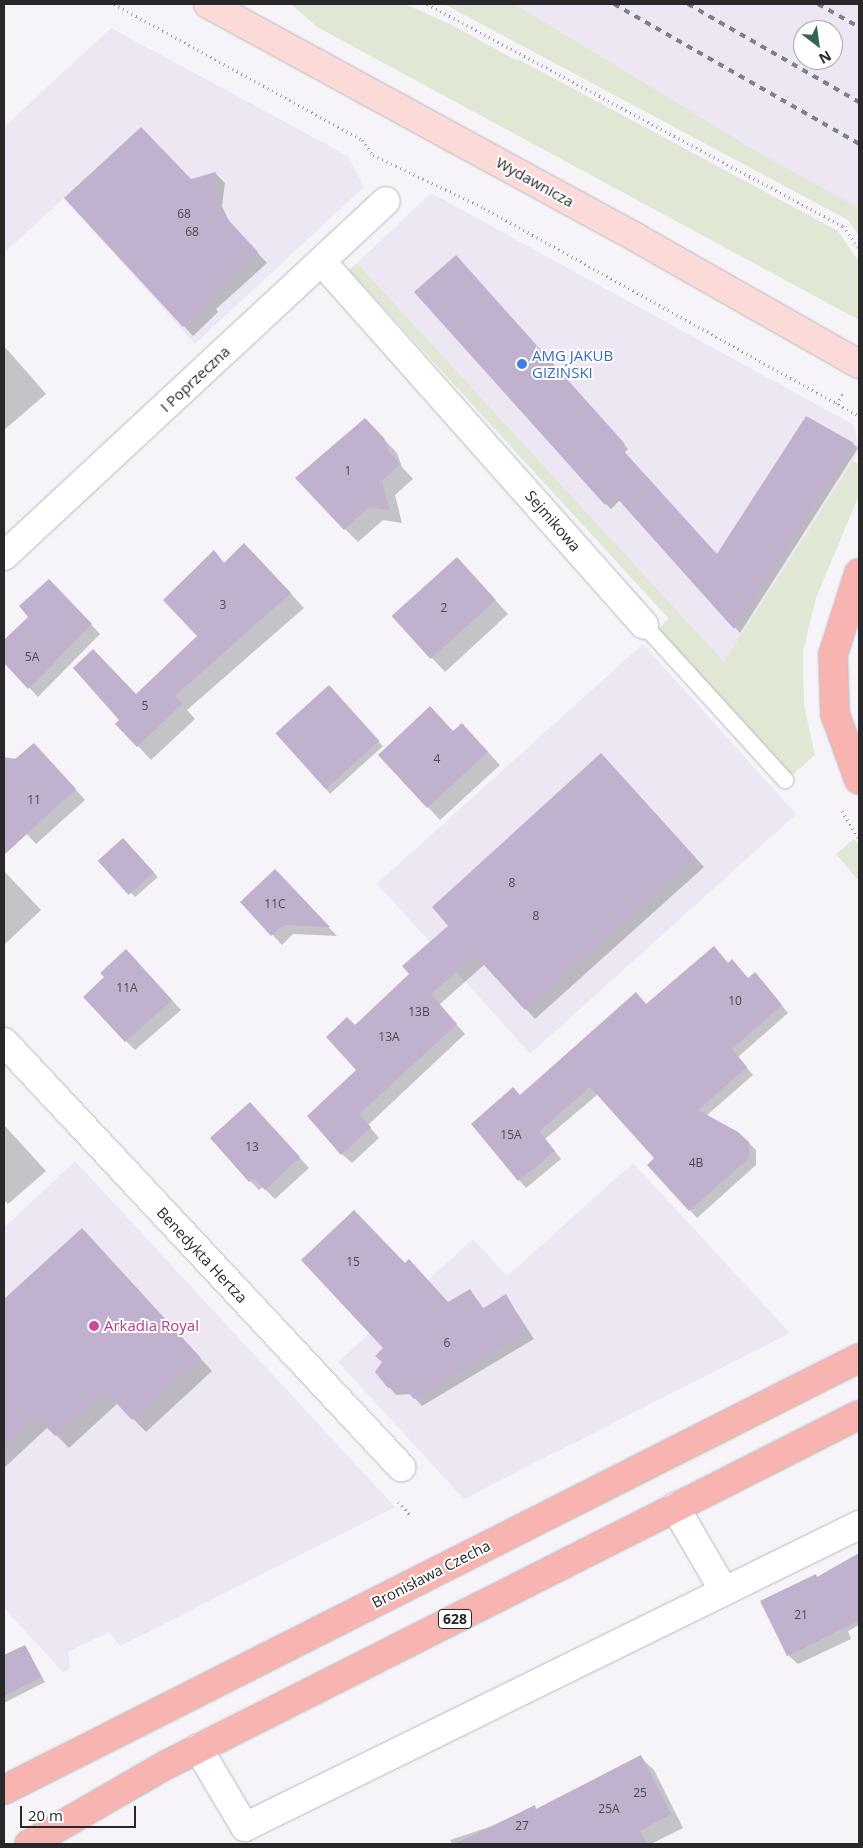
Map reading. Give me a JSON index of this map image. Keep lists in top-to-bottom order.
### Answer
{
  "streets": {
    "main road": ["Wydawnicza", "Bronisława Czecha", "628"],
    "street": ["I Poprzeczna", "Sejmikowa", "Benedykta Hertza"]
  },
  "crossings": [
    ["I Poprzeczna", "Sejmikowa"]
  ],
  "places": ["AMG JAKUB GIZIŃSKI", "Arkadia Royal"],
  "house_numbers": [
    "68",
    "68",
    "1",
    "3",
    "2",
    "5A",
    "5",
    "4",
    "11",
    "8",
    "11C",
    "8",
    "11A",
    "10",
    "13B",
    "13A",
    "15A",
    "13",
    "4B",
    "15",
    "6",
    "21",
    "25",
    "25A",
    "27"
  ],
  "scale_bar": "20 m",
  "north": "bottom right"
}
